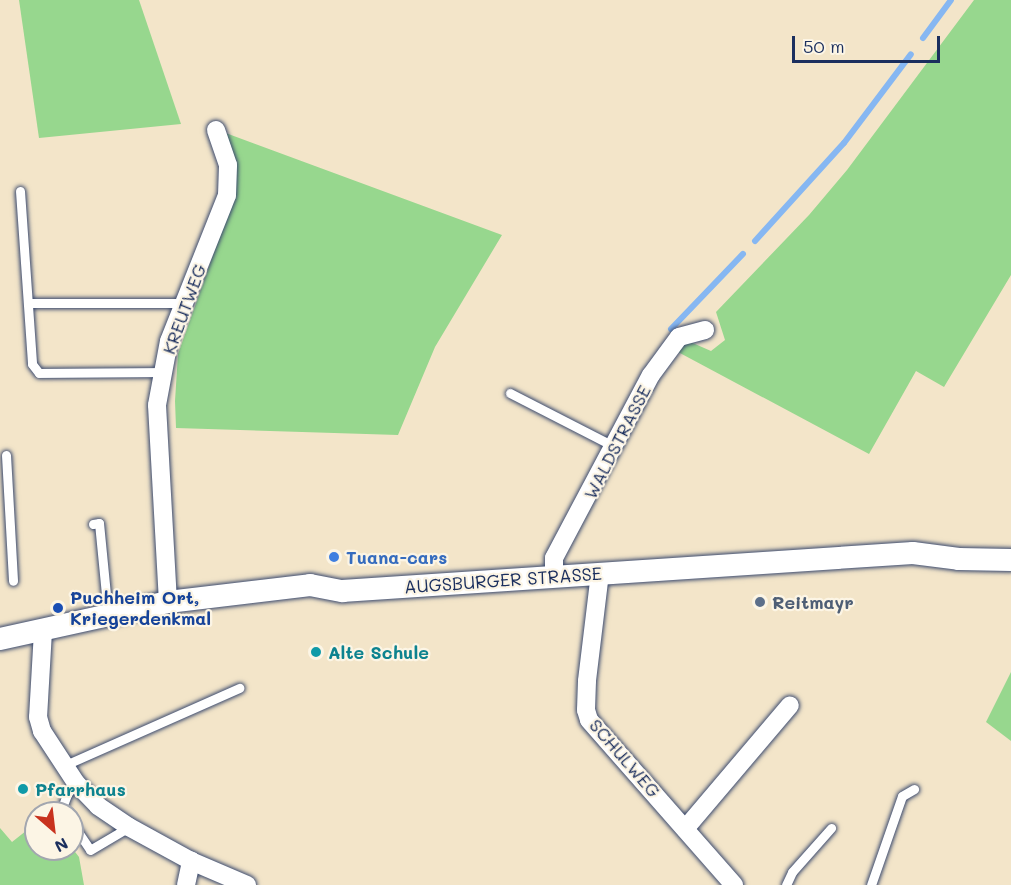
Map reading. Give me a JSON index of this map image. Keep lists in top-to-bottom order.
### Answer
{
  "streets": {
    "street": [
      "KREUTWEG",
      "WALDSTRASSE",
      "AUGSBURGER STRASSE",
      "SCHULWEG"
    ]
  },
  "crossings": [
    ["KREUTWEG", "AUGSBURGER STRASSE"],
    ["WALDSTRASSE", "AUGSBURGER STRASSE"],
    ["AUGSBURGER STRASSE", "SCHULWEG"]
  ],
  "places": [
    "Tuana-cars",
    "Reitmayr",
    "Puchheim Ort, Kriegerdenkmal",
    "Alte Schule",
    "Pfarrhaus"
  ],
  "scale_bar": "50 m",
  "north": "bottom right"
}
